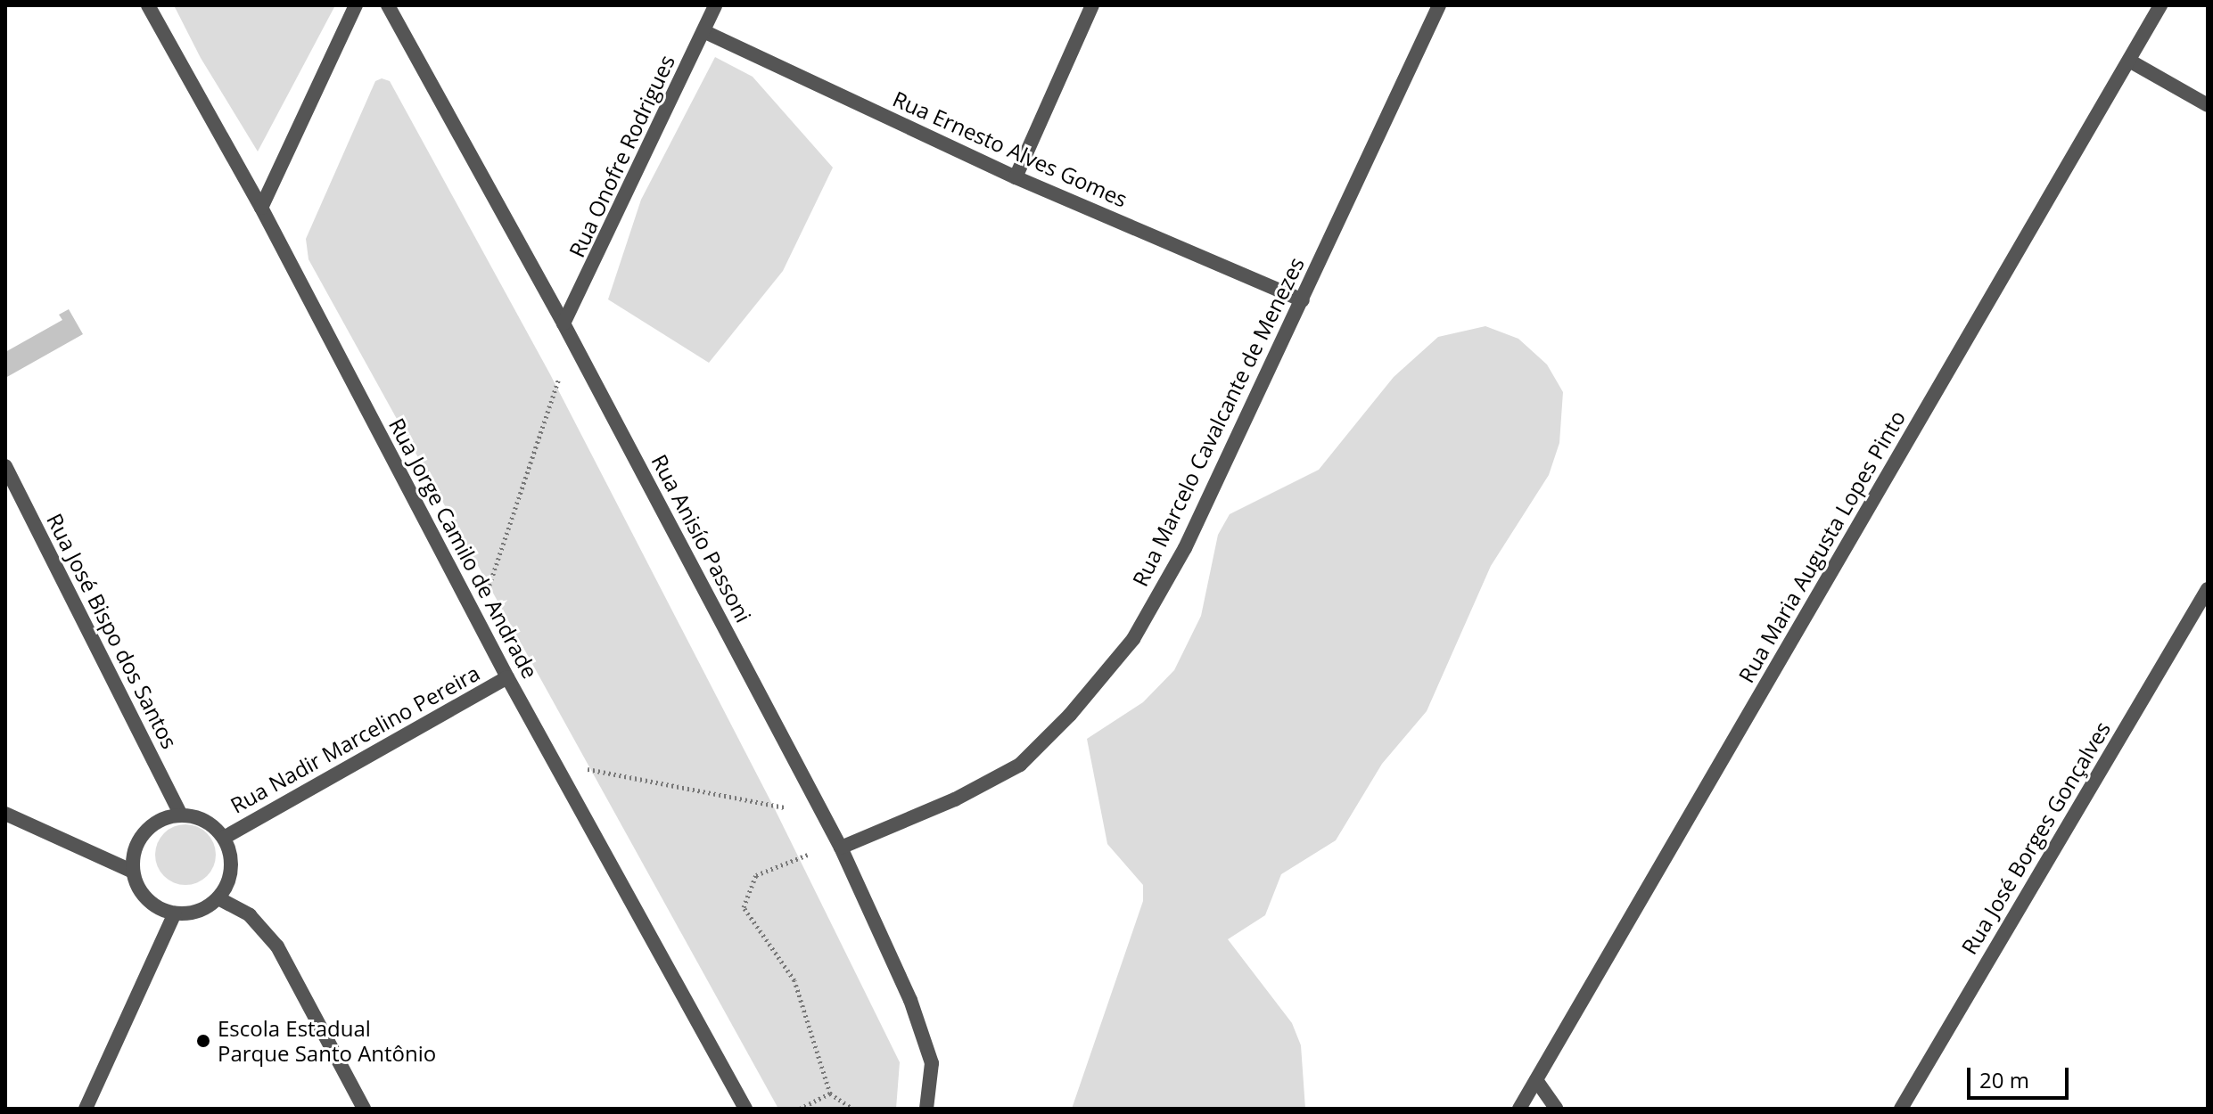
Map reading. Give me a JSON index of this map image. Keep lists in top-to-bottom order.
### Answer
{
  "streets": {
    "street": [
      "Rua Ernesto Alves Gomes",
      "Rua Onofre Rodrigues",
      "Rua Marcelo Cavalcante de Menezes",
      "Rua Anisío Passoni",
      "Rua Maria Augusta Lopes Pinto",
      "Rua Jorge Camilo de Andrade",
      "Rua José Bispo dos Santos",
      "Rua Nadir Marcelino Pereira",
      "Rua José Borges Gonçalves"
    ]
  },
  "crossings": [
    ["Rua Ernesto Alves Gomes", "Rua Onofre Rodrigues"],
    ["Rua Ernesto Alves Gomes", "Rua Marcelo Cavalcante de Menezes"],
    ["Rua Onofre Rodrigues", "Rua Anisío Passoni"],
    ["Rua Marcelo Cavalcante de Menezes", "Rua Anisío Passoni"],
    ["Rua Jorge Camilo de Andrade", "Rua Nadir Marcelino Pereira"],
    ["Rua José Bispo dos Santos", "Rua Nadir Marcelino Pereira"]
  ],
  "places": ["Escola Estadual Parque Santo Antônio"],
  "scale_bar": "20 m"
}
